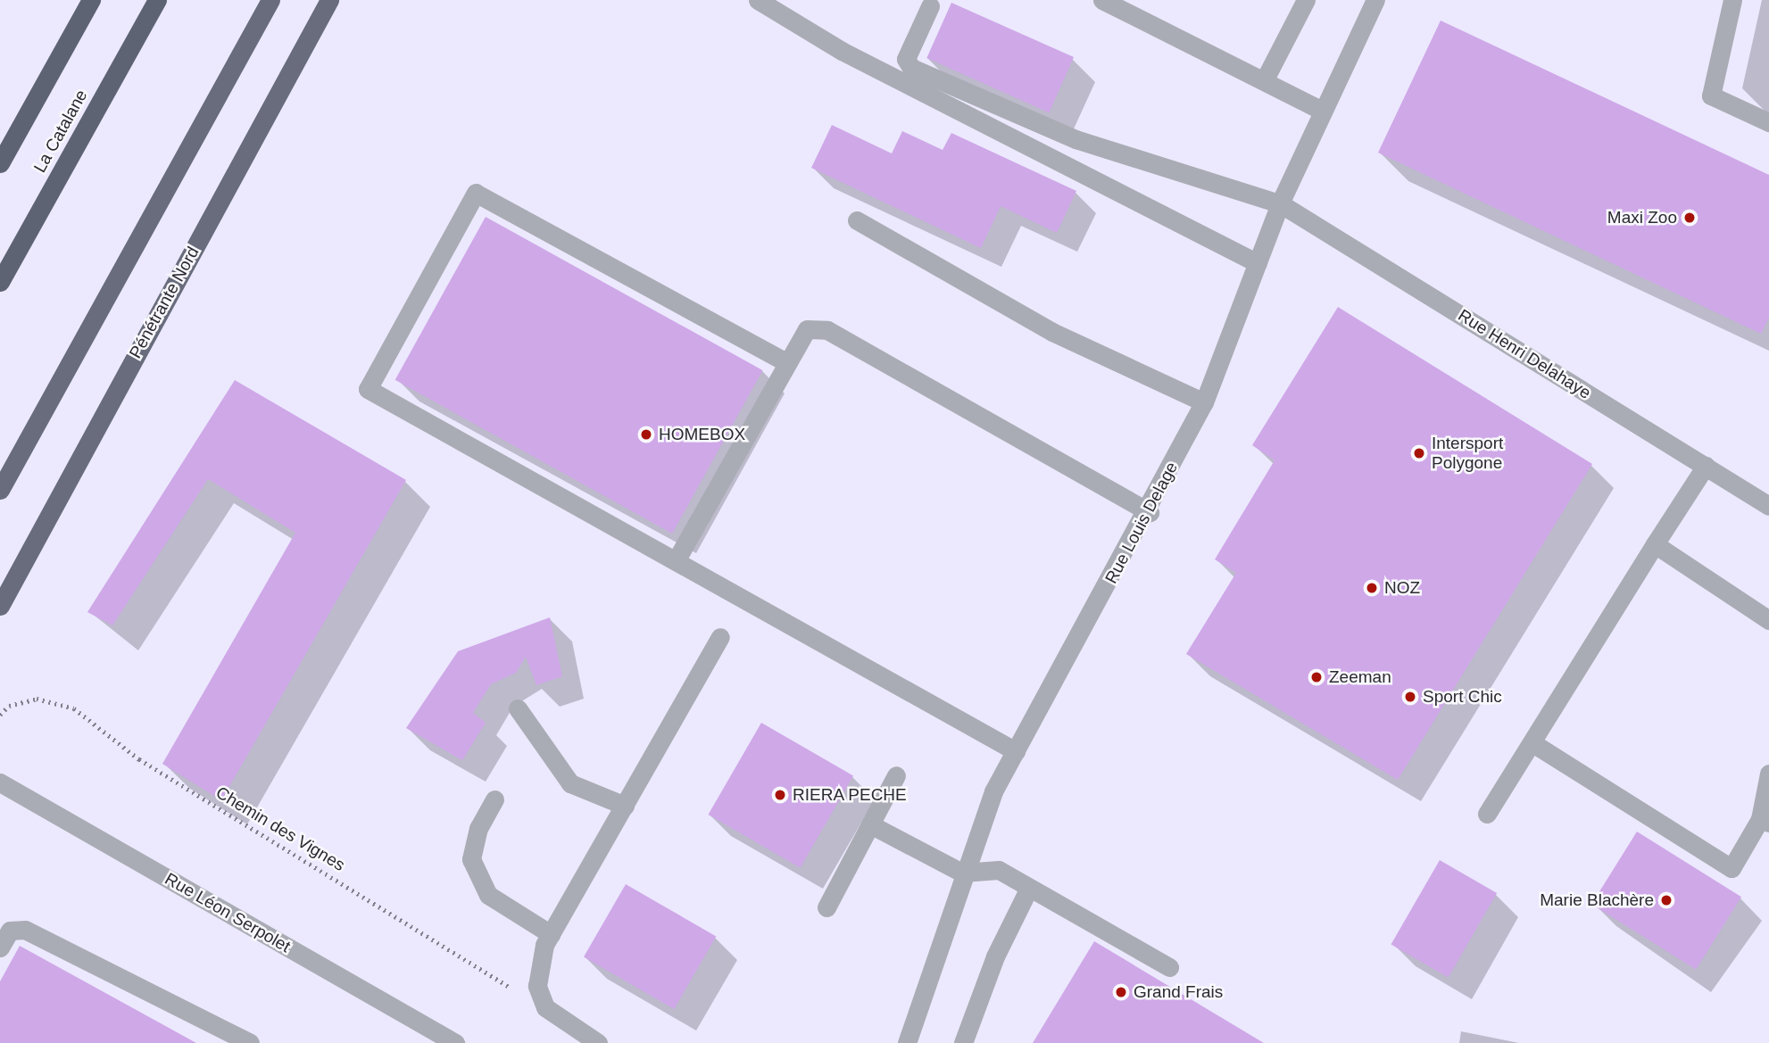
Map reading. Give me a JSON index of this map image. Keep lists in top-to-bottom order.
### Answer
{
  "streets": {
    "highway": ["La Catalane", "Pénétrante Nord"],
    "street": ["Rue Henri Delahaye", "Rue Louis Delage", "Rue Léon Serpolet"],
    "path": ["Chemin des Vignes"]
  },
  "crossings": [
    ["Rue Henri Delahaye", "Rue Louis Delage"]
  ],
  "places": [
    "Maxi Zoo",
    "HOMEBOX",
    "Intersport Polygone",
    "NOZ",
    "Zeeman",
    "Sport Chic",
    "RIERA PECHE",
    "Marie Blachère",
    "Grand Frais"
  ]
}
